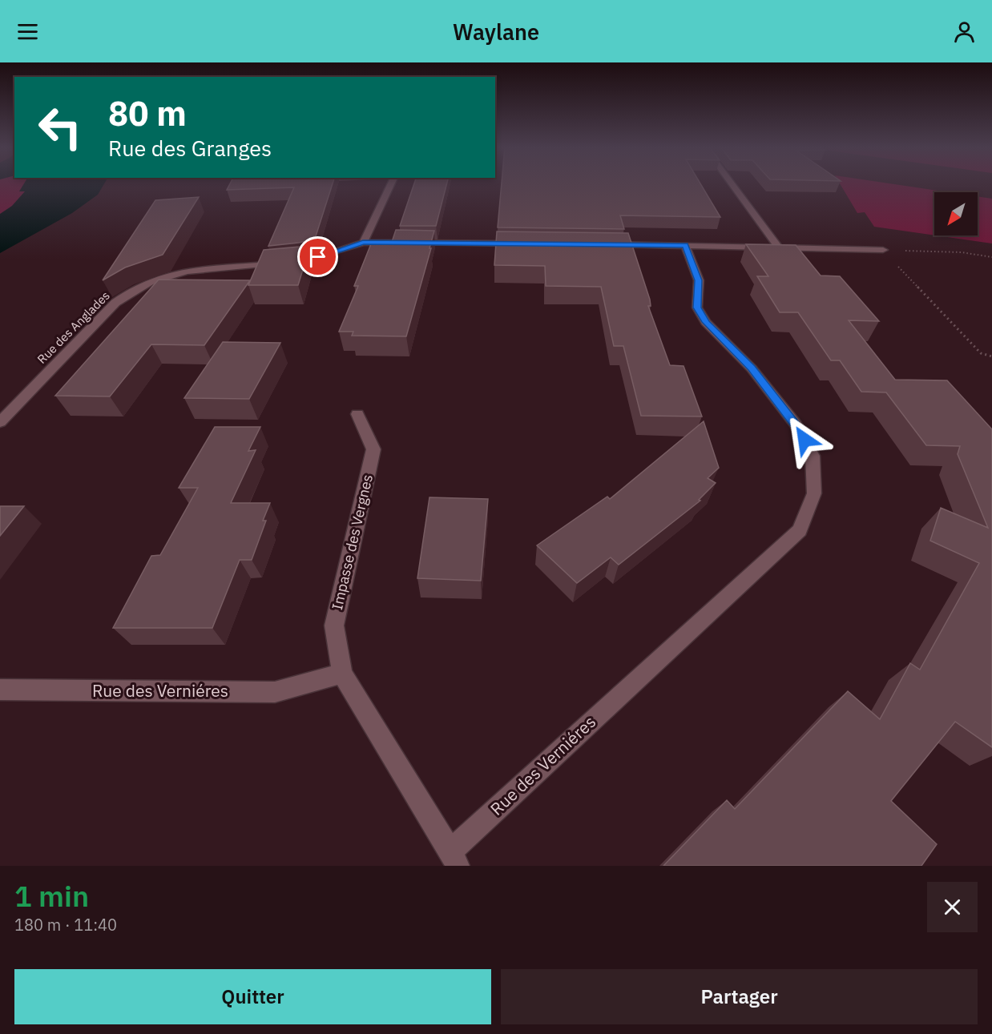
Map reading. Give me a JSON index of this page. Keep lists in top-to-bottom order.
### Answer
{
  "streets": {
    "street": ["Rue des Anglades", "Impasse des Vergnes", "Rue des Verniéres"]
  },
  "crossings": [
    ["Impasse des Vergnes", "Rue des Verniéres"]
  ],
  "north": "bottom left",
  "page": {
    "header": "Waylane",
    "turn": ["80 m", "Rue des Granges"],
    "heading": ["1 min", "180 m · 11:40"],
    "buttons": ["Quitter", "Partager"]
  }
}
